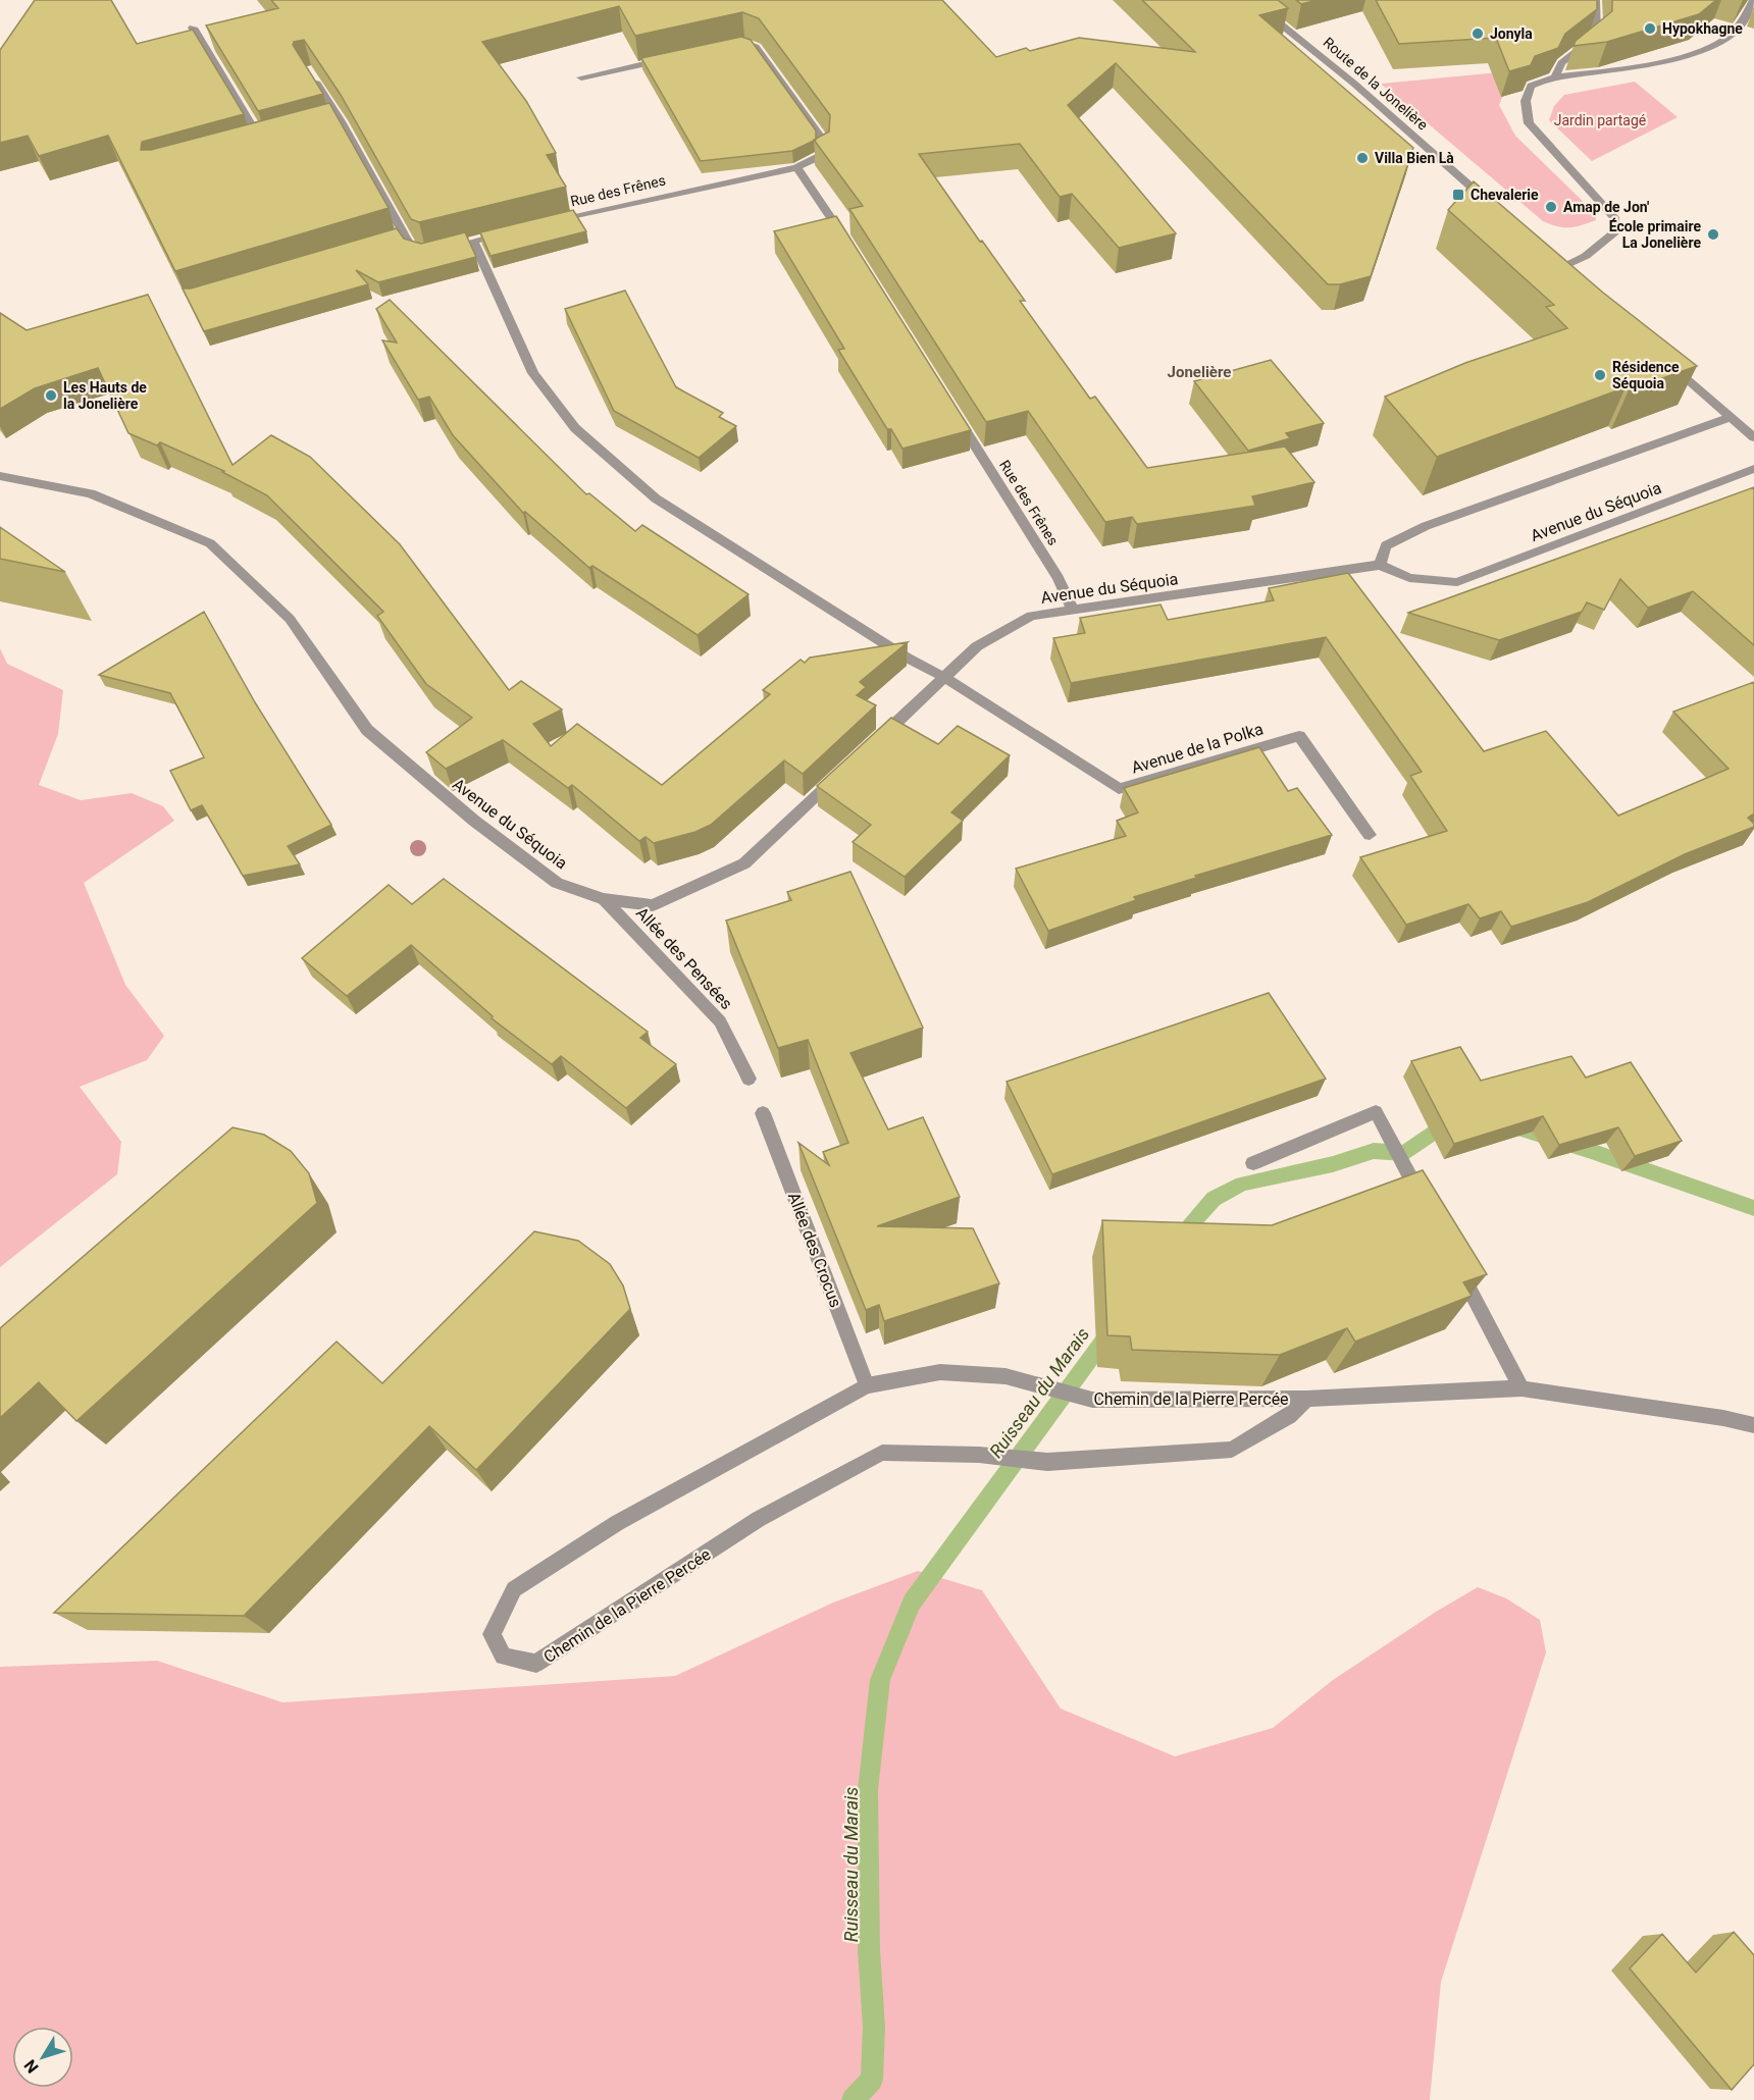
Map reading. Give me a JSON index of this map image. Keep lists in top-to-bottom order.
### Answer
{
  "streets": {
    "street": [
      "Route de la Jonelière",
      "Rue des Frênes",
      "Avenue du Séquoia",
      "Avenue de la Polka",
      "Allée des Pensées",
      "Allée des Crocus",
      "Chemin de la Pierre Percée"
    ]
  },
  "crossings": [
    ["Rue des Frênes", "Avenue du Séquoia"],
    ["Avenue du Séquoia", "Avenue de la Polka"],
    ["Avenue du Séquoia", "Allée des Pensées"],
    ["Allée des Crocus", "Chemin de la Pierre Percée"]
  ],
  "districts": ["Jonelière"],
  "water": ["Ruisseau du Marais"],
  "parks": ["Jardin partagé"],
  "places": {
    "other": [
      "Hypokhagne",
      "Jonyla",
      "Villa Bien Là",
      "Amap de Jon'",
      "École primaire La Jonelière",
      "Résidence Séquoia",
      "Les Hauts de la Jonelière"
    ],
    "transit": ["Chevalerie"]
  },
  "north": "bottom left"
}
